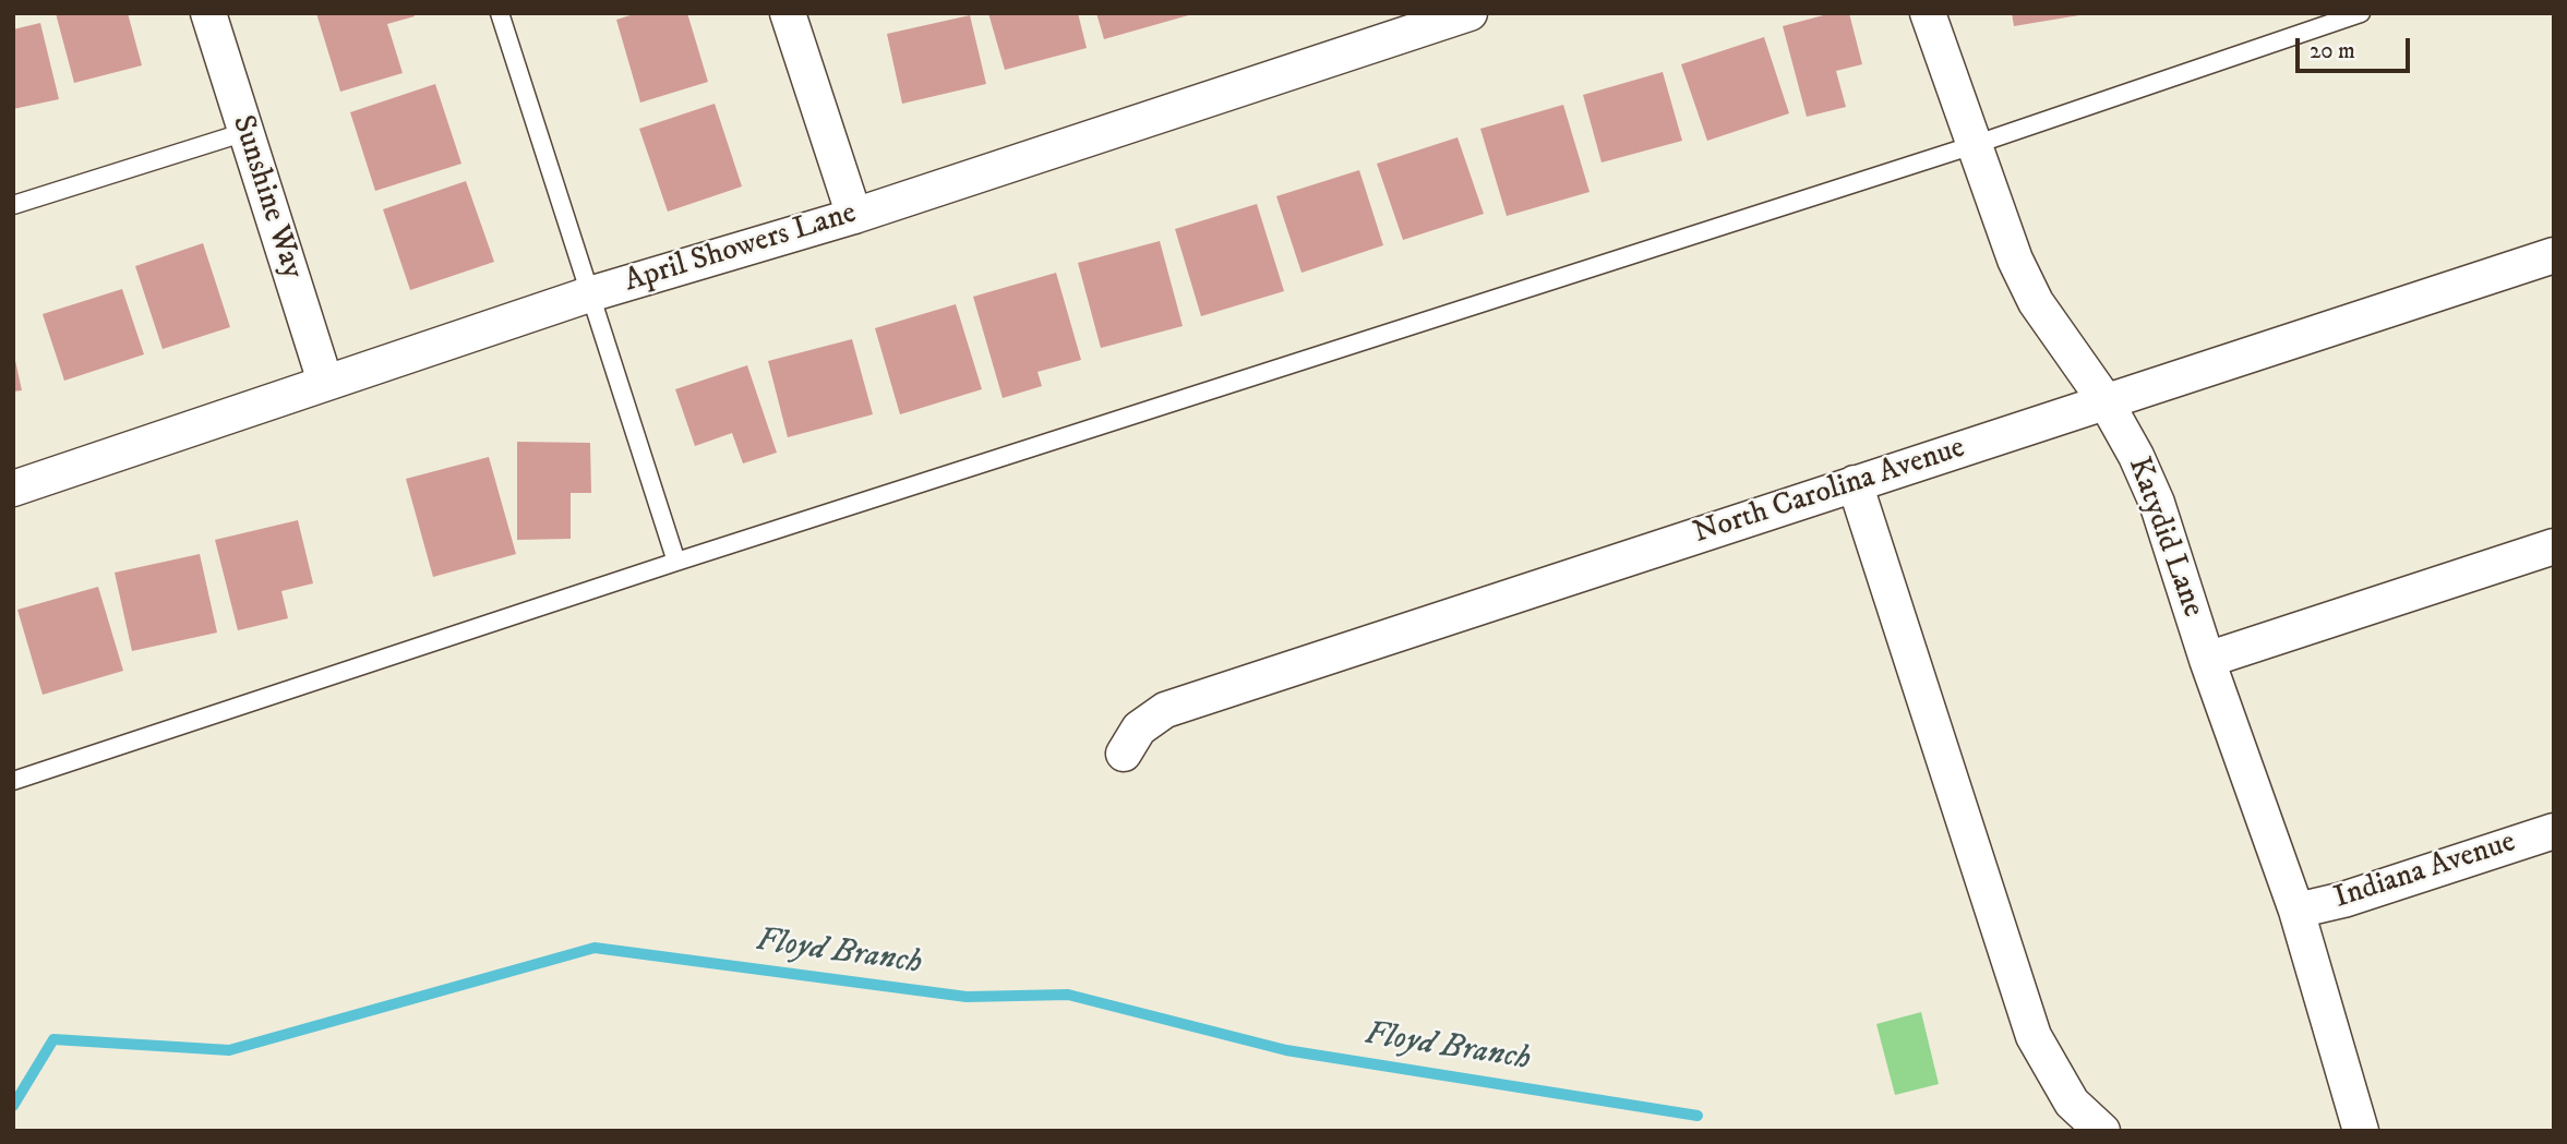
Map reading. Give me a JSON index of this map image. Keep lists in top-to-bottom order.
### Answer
{
  "streets": {
    "street": [
      "Sunshine Way",
      "April Showers Lane",
      "North Carolina Avenue",
      "Katydid Lane",
      "Indiana Avenue"
    ]
  },
  "crossings": [
    ["Sunshine Way", "April Showers Lane"],
    ["North Carolina Avenue", "Katydid Lane"],
    ["Katydid Lane", "Indiana Avenue"]
  ],
  "water": ["Floyd Branch"],
  "scale_bar": "20 m"
}
